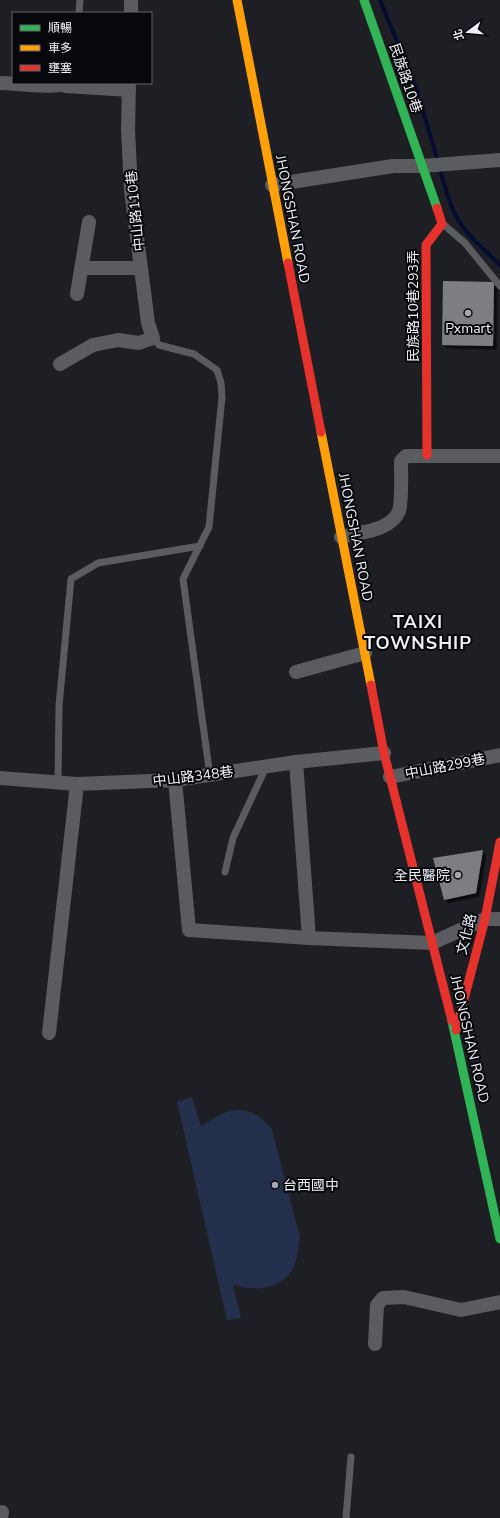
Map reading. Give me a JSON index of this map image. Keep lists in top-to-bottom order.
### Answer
{
  "streets": {
    "street": [
      "民族路10巷",
      "中山路110巷",
      "JHONGSHAN ROAD",
      "民族路10巷293弄",
      "中山路299巷",
      "中山路348巷",
      "文化路"
    ]
  },
  "crossings": [
    ["JHONGSHAN ROAD", "中山路299巷"],
    ["JHONGSHAN ROAD", "中山路348巷"],
    ["JHONGSHAN ROAD", "文化路"]
  ],
  "districts": ["TAIXI TOWNSHIP"],
  "places": ["Pxmart", "全民醫院", "台西國中"],
  "legend": ["順暢", "車多", "壅塞"],
  "north": "left"
}
